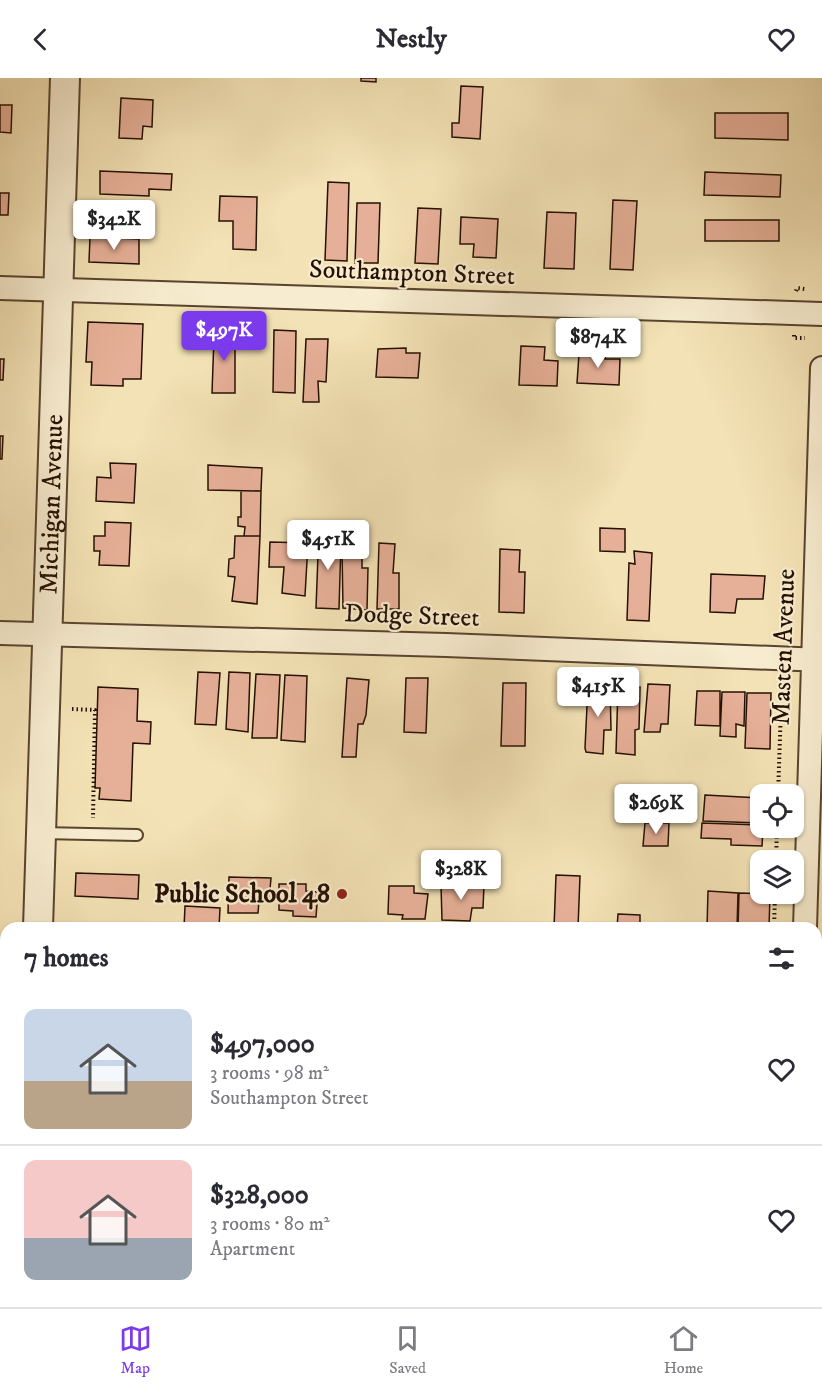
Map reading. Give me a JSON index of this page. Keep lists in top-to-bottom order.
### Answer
{
  "streets": {
    "street": [
      "Southampton Street",
      "Michigan Avenue",
      "Dodge Street",
      "Masten Avenue"
    ]
  },
  "crossings": [
    ["Southampton Street", "Michigan Avenue"],
    ["Michigan Avenue", "Dodge Street"],
    ["Dodge Street", "Masten Avenue"]
  ],
  "places": ["Public School 48"],
  "page": {
    "header": "Nestly",
    "price": [
      "$342K",
      "$497K",
      "$874K",
      "$451K",
      "$415K",
      "$269K",
      "$328K"
    ],
    "heading": "7 homes",
    "list": [
      {
        "name": "$497,000",
        "note": "3 rooms · 98 m² · Southampton Street"
      },
      {
        "name": "$328,000",
        "note": "3 rooms · 80 m² · Apartment"
      }
    ],
    "tabs": ["Map", "Saved", "Home"]
  }
}
